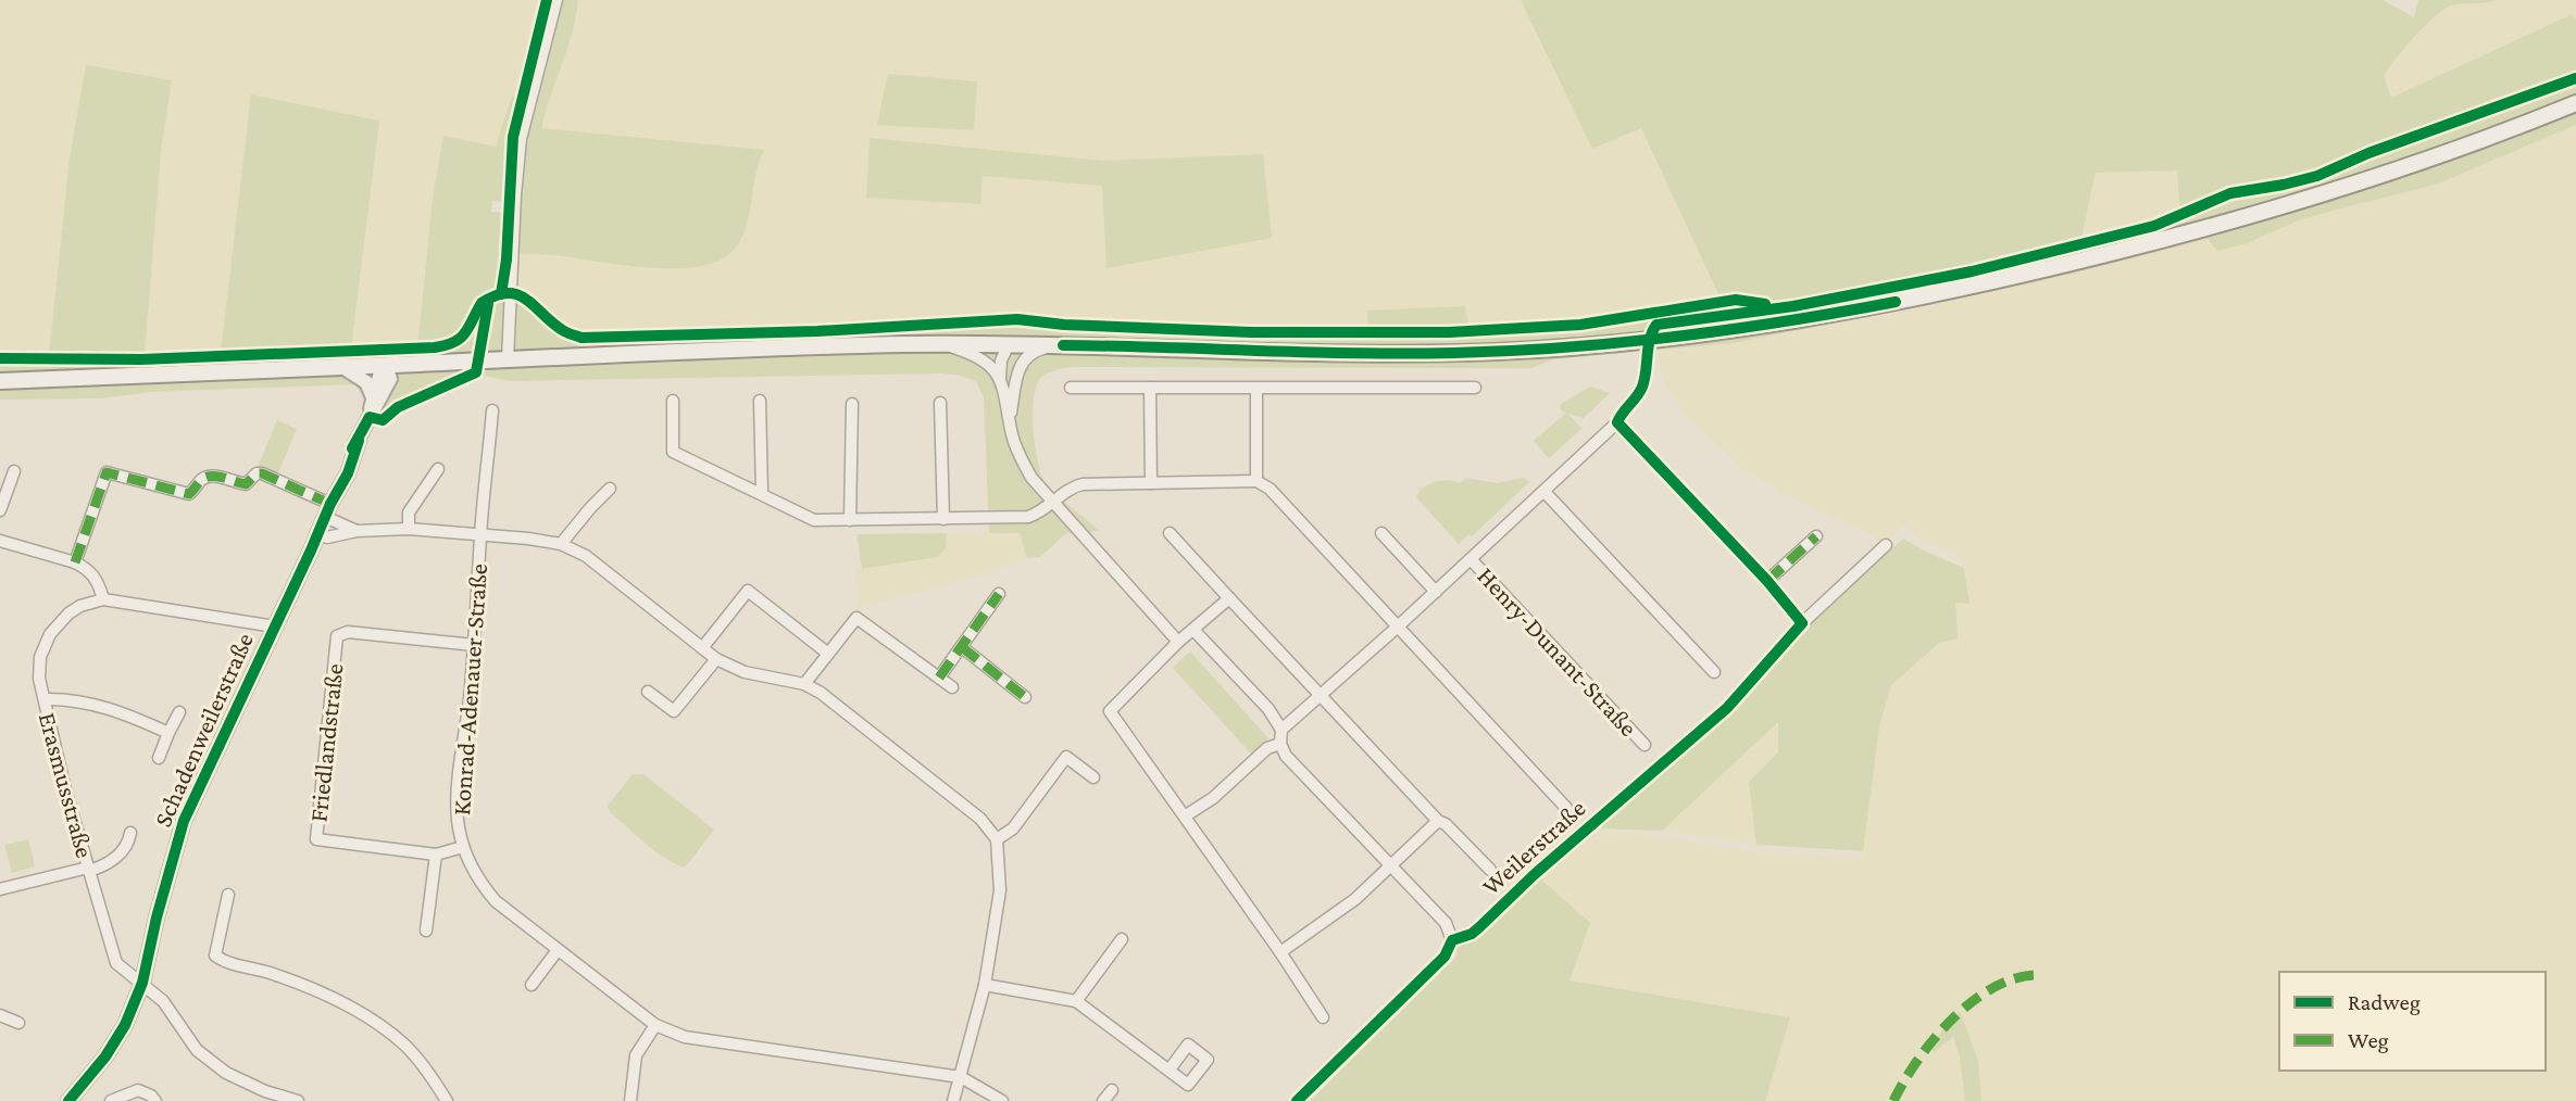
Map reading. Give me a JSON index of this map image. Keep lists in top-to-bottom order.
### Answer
{
  "streets": {
    "street": [
      "Henry-Dunant-Straße",
      "Konrad-Adenauer-Straße",
      "Schadenweilerstraße",
      "Friedlandstraße",
      "Erasmusstraße",
      "Weilerstraße"
    ]
  },
  "crossings": [
    ["Konrad-Adenauer-Straße", "Friedlandstraße"],
    ["Schadenweilerstraße", "Erasmusstraße"]
  ],
  "legend": ["Radweg", "Weg"]
}
